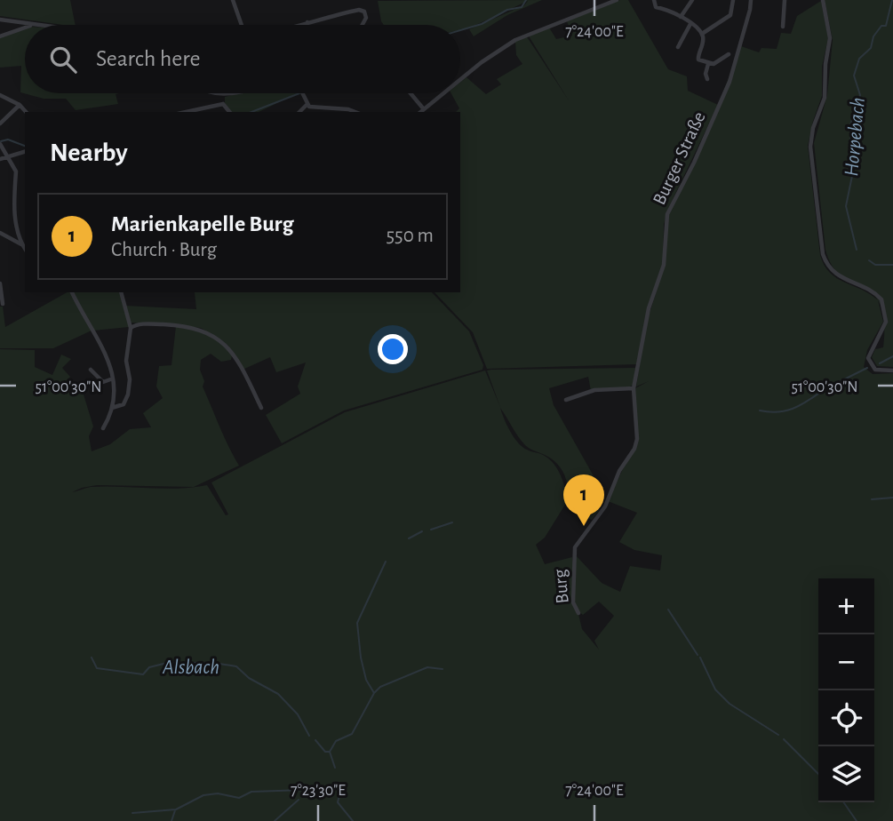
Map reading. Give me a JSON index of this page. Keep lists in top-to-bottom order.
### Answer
{
  "streets": {
    "street": ["Burger Straße", "Burg"]
  },
  "crossings": [
    ["Burger Straße", "Burg"]
  ],
  "water": ["Horpebach", "Alsbach"],
  "page": {
    "search": "Search here",
    "heading": "Nearby",
    "list": [
      {
        "mark": "1",
        "name": "Marienkapelle Burg",
        "note": "Church · Burg",
        "value": "550 m"
      }
    ],
    "pins": "1",
    "map_buttons": ["+", "−"]
  },
  "coordinates": ["7°24'00\"E", "51°00'30\"N", "7°23'30\"E"]
}
